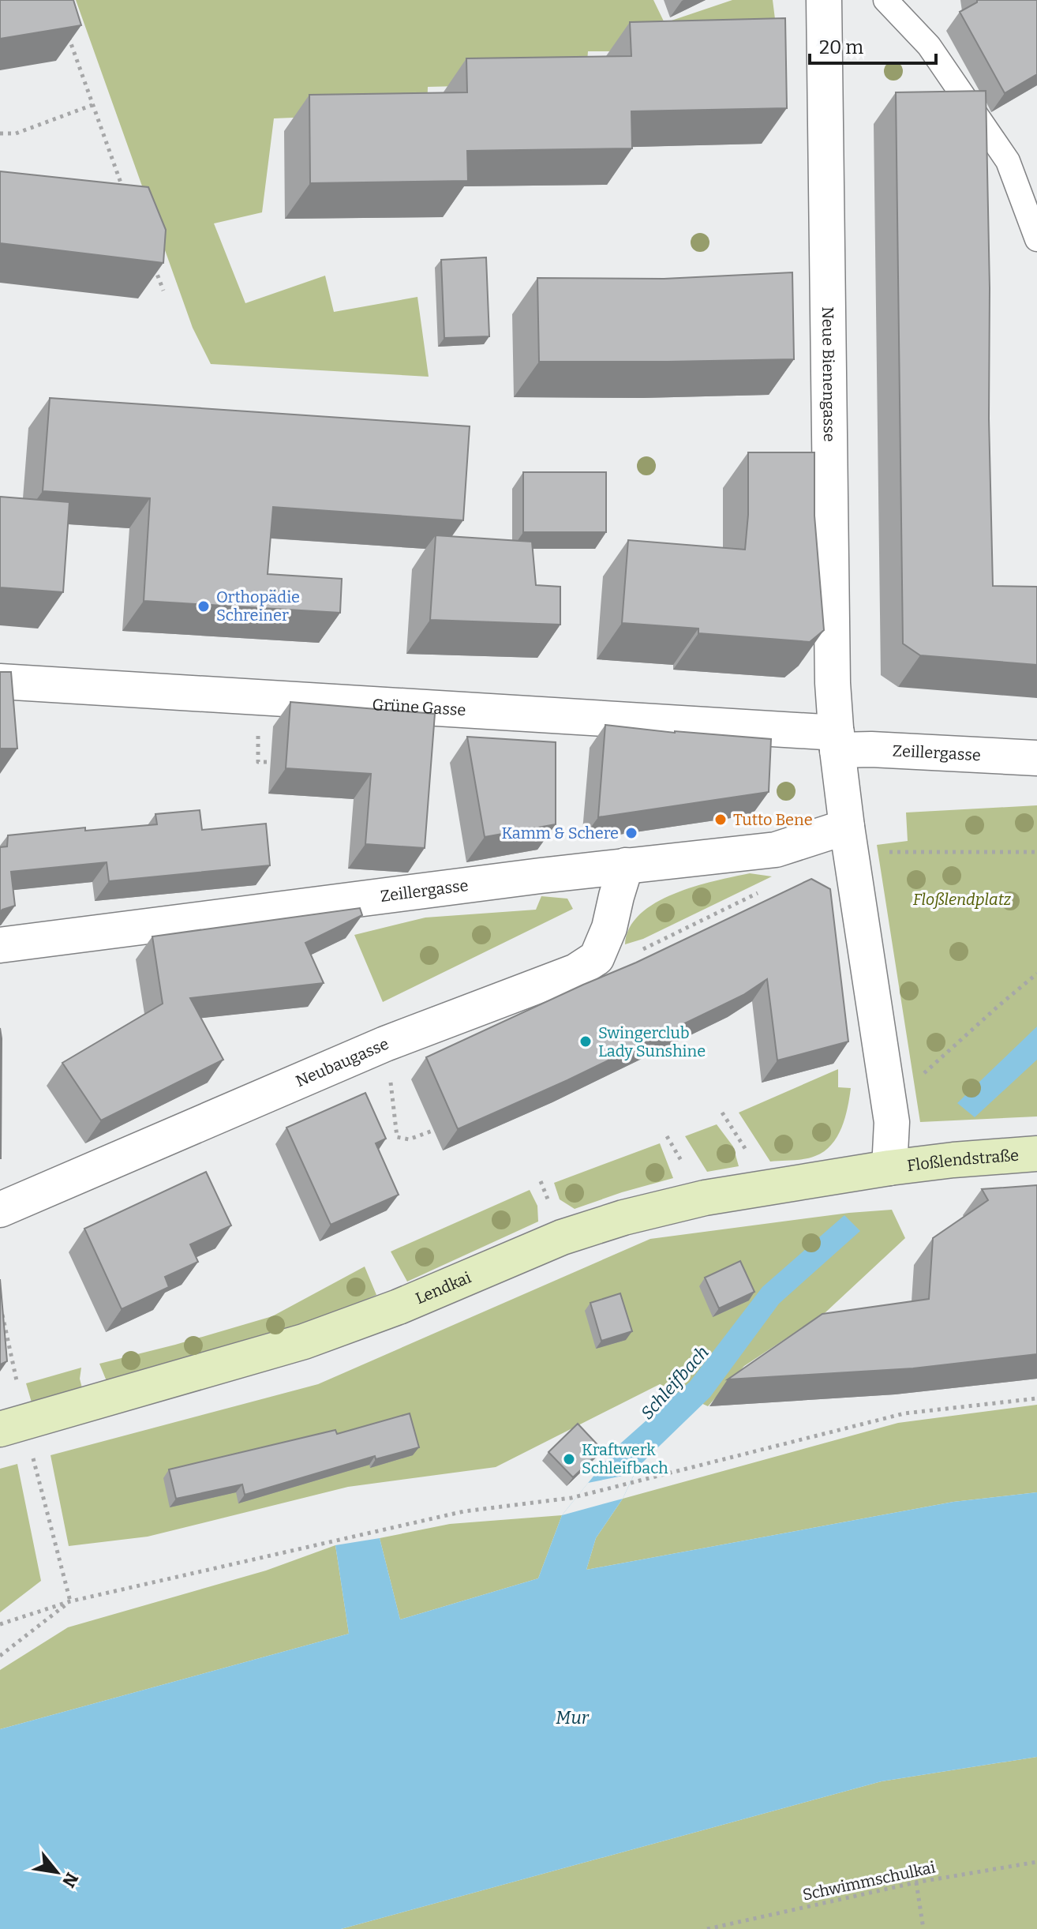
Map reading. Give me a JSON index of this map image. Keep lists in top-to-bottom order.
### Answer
{
  "streets": {
    "main road": ["Floßlendstraße", "Lendkai"],
    "street": [
      "Neue Bienengasse",
      "Grüne Gasse",
      "Zeillergasse",
      "Neubaugasse"
    ],
    "path": ["Schwimmschulkai"]
  },
  "crossings": [
    ["Neue Bienengasse", "Grüne Gasse"],
    ["Neue Bienengasse", "Zeillergasse"],
    ["Grüne Gasse", "Zeillergasse"],
    ["Floßlendstraße", "Lendkai"]
  ],
  "water": ["Schleifbach", "Mur"],
  "parks": ["Floßlendplatz"],
  "places": [
    "Orthopädie Schreiner",
    "Tutto Bene",
    "Kamm & Schere",
    "Swingerclub Lady Sunshine",
    "Kraftwerk Schleifbach"
  ],
  "scale_bar": "20 m",
  "north": "bottom right"
}
